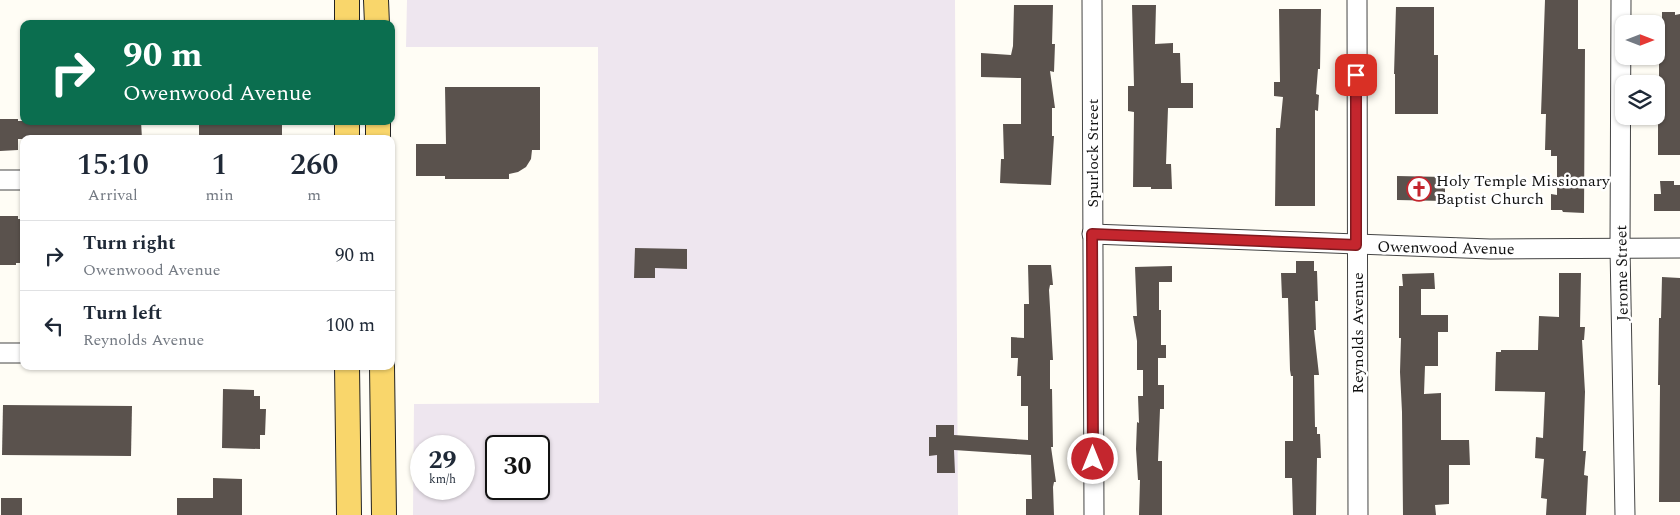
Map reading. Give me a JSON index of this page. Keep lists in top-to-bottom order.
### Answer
{
  "streets": {
    "street": [
      "Spurlock Street",
      "Owenwood Avenue",
      "Jerome Street",
      "Reynolds Avenue"
    ]
  },
  "crossings": [
    ["Spurlock Street", "Owenwood Avenue"],
    ["Owenwood Avenue", "Jerome Street"],
    ["Owenwood Avenue", "Reynolds Avenue"]
  ],
  "places": {
    "church": ["Holy Temple Missionary Baptist Church"]
  },
  "north": "right",
  "page": {
    "turn": ["90 m", "Owenwood Avenue"],
    "eta": [
      "15:10",
      "Arrival",
      "1",
      "min",
      "260",
      "m"
    ],
    "list": [
      {
        "name": "Turn right",
        "note": "Owenwood Avenue",
        "value": "90 m"
      },
      {
        "name": "Turn left",
        "note": "Reynolds Avenue",
        "value": "100 m"
      }
    ],
    "speed": "29 km/h",
    "limit": "30"
  }
}
